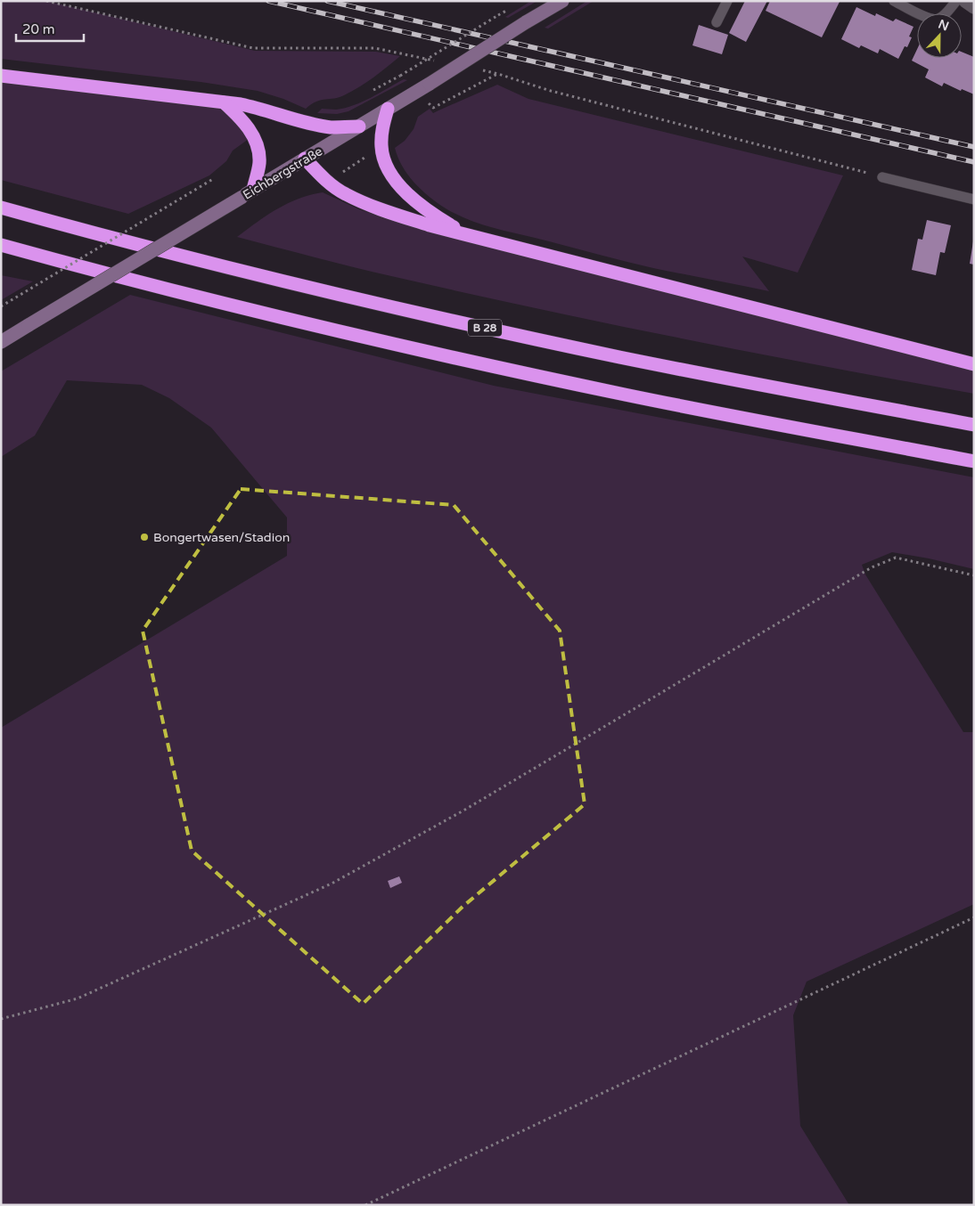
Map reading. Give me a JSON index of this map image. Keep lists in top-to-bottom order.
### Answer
{
  "streets": {
    "highway": ["B 28"],
    "main road": ["Eichbergstraße"]
  },
  "places": ["Bongertwasen/Stadion"],
  "scale_bar": "20 m",
  "north": "top"
}
